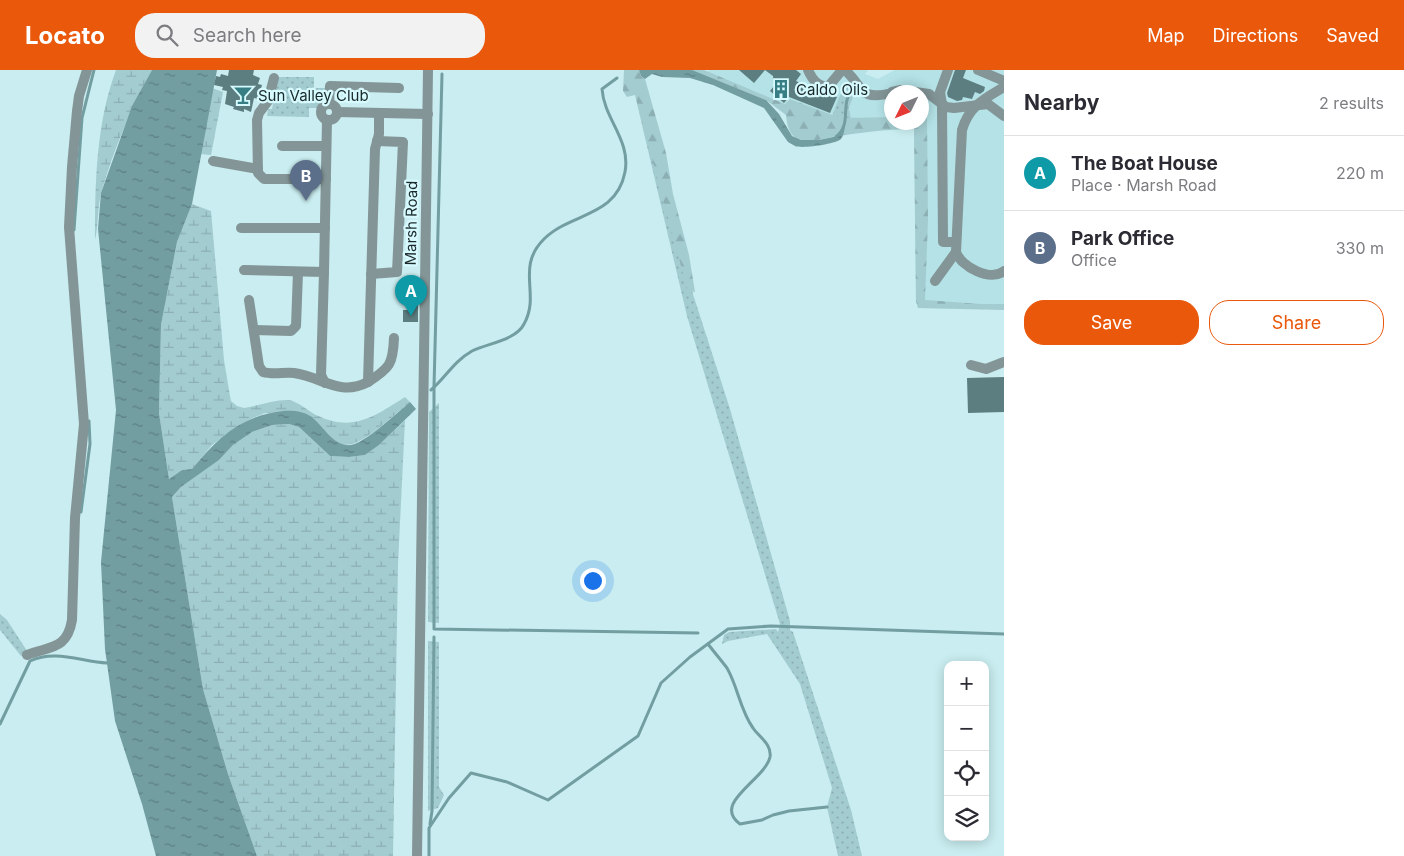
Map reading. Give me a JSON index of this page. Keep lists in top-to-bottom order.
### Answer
{
  "streets": {
    "street": ["Marsh Road"]
  },
  "places": {
    "building": ["Caldo Oils"],
    "bar": ["Sun Valley Club"]
  },
  "north": "bottom left",
  "page": {
    "header": "Locato",
    "search": "Search here",
    "nav": ["Map", "Directions", "Saved"],
    "heading": ["Nearby", "2 results"],
    "list": [
      {
        "mark": "A",
        "name": "The Boat House",
        "note": "Place · Marsh Road",
        "value": "220 m"
      },
      {
        "mark": "B",
        "name": "Park Office",
        "note": "Office",
        "value": "330 m"
      }
    ],
    "pins": ["B", "A"],
    "buttons": ["Save", "Share"],
    "map_buttons": ["+", "−"]
  }
}
